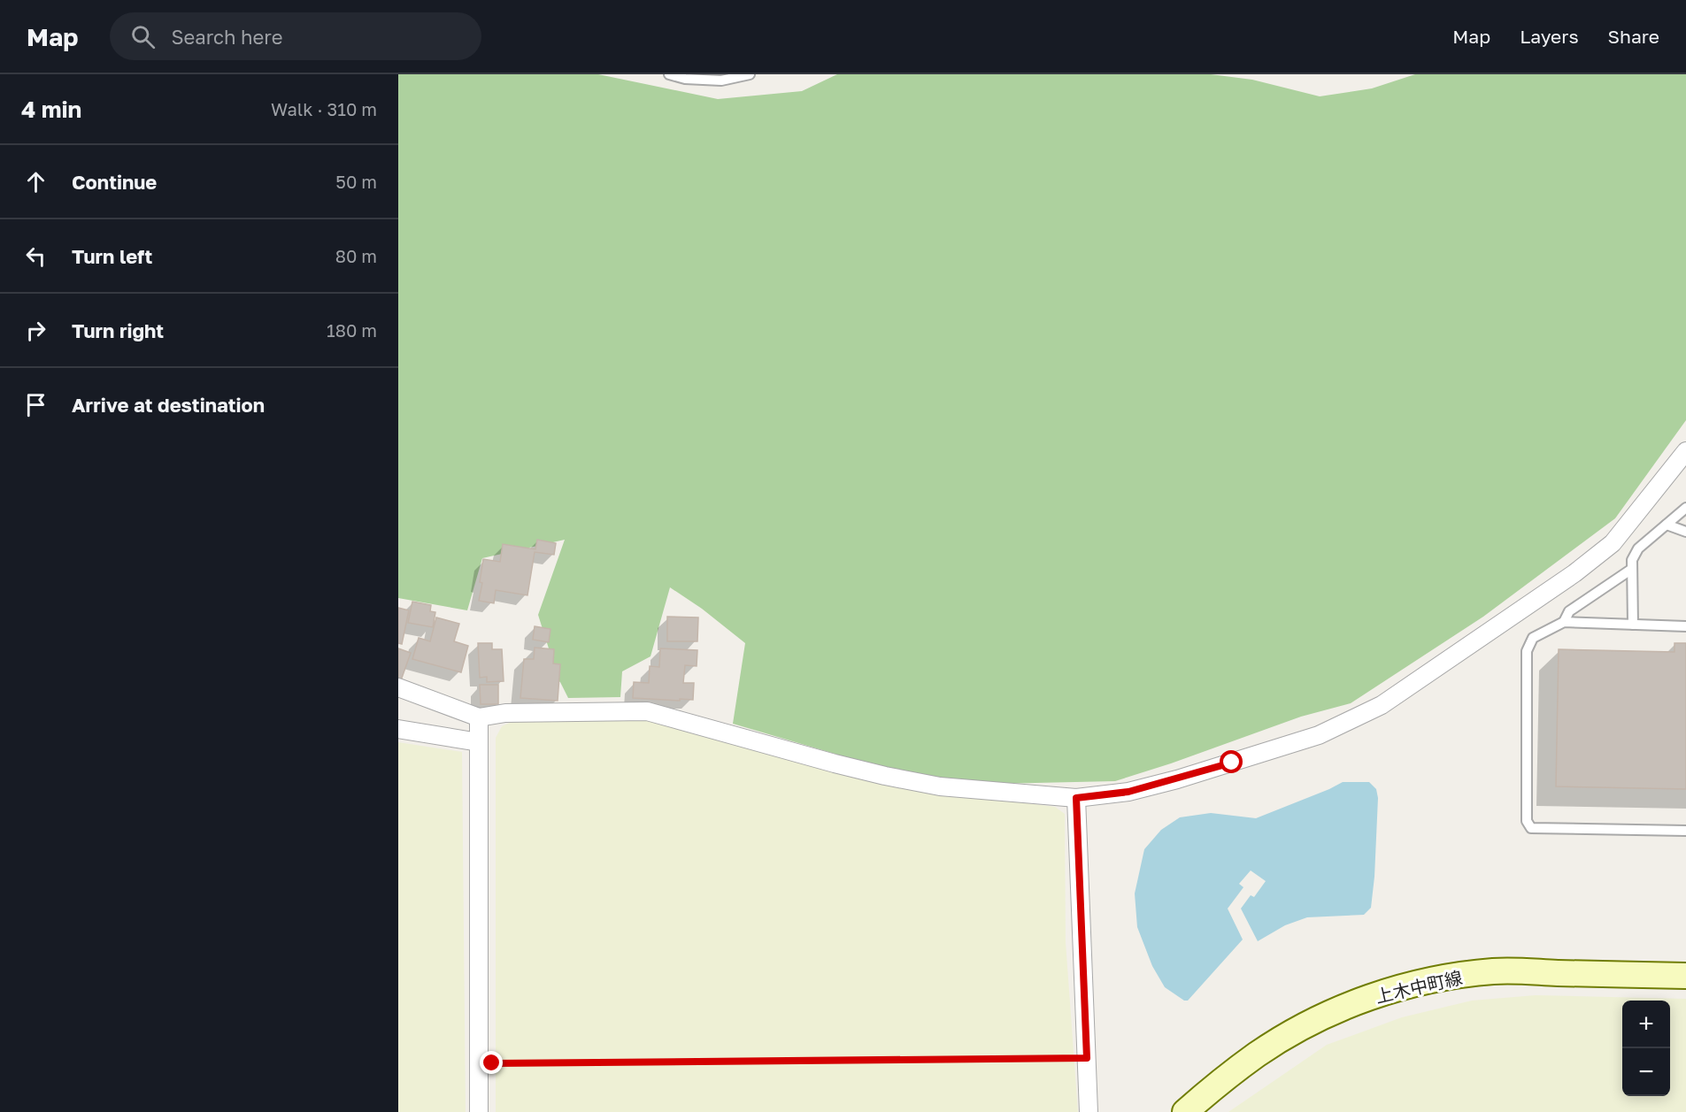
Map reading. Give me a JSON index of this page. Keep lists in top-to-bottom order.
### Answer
{
  "streets": {
    "main road": ["上木中町線"]
  },
  "page": {
    "header": "Map",
    "search": "Search here",
    "nav": ["Map", "Layers", "Share"],
    "heading": ["4 min", "Walk · 310 m"],
    "list": [
      ["Continue", "50 m"],
      ["Turn left", "80 m"],
      ["Turn right", "180 m"],
      "Arrive at destination"
    ],
    "map_buttons": ["+", "−"]
  }
}
